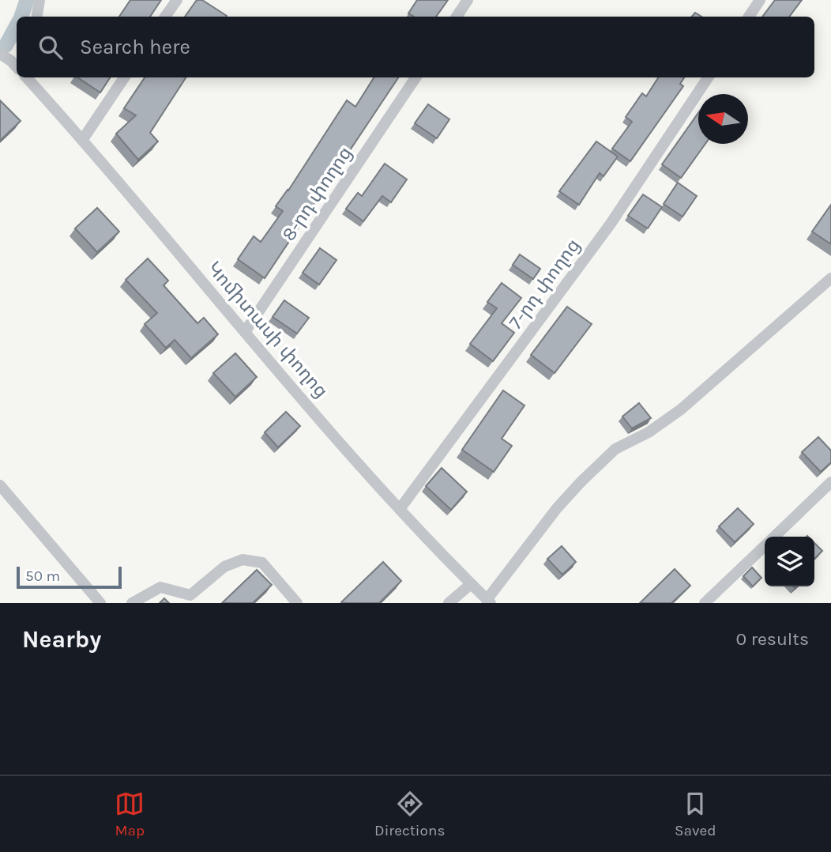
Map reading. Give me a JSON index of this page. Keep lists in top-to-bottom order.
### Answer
{
  "streets": {
    "street": ["8-րդ փողոց", "7-րդ փողոց", "Կոմիտասի փողոց"]
  },
  "crossings": [
    ["8-րդ փողոց", "Կոմիտասի փողոց"],
    ["7-րդ փողոց", "Կոմիտասի փողոց"]
  ],
  "scale_bar": "50 m",
  "north": "left",
  "page": {
    "search": "Search here",
    "scale": "50 m",
    "heading": ["Nearby", "0 results"],
    "nav": ["Map", "Directions", "Saved"]
  }
}
